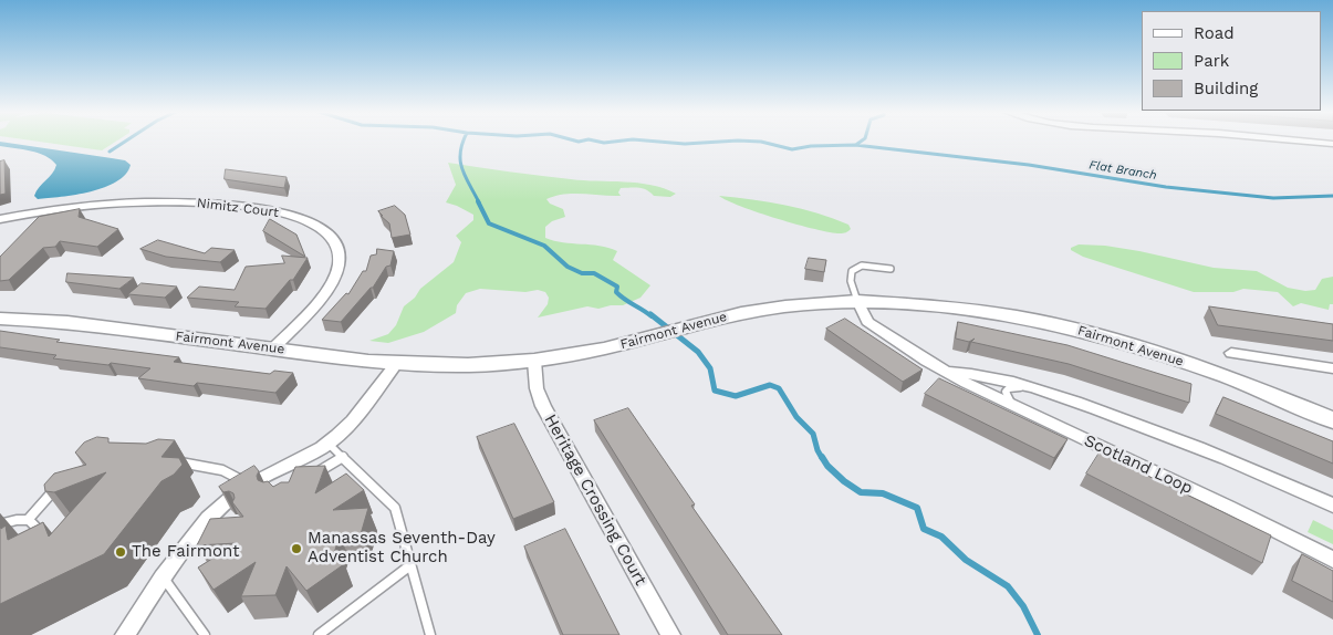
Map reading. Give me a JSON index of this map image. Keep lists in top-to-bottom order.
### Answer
{
  "streets": {
    "street": [
      "Nimitz Court",
      "Fairmont Avenue",
      "Scotland Loop",
      "Heritage Crossing Court"
    ]
  },
  "crossings": [
    ["Nimitz Court", "Fairmont Avenue"],
    ["Fairmont Avenue", "Scotland Loop"],
    ["Fairmont Avenue", "Heritage Crossing Court"]
  ],
  "water": ["Flat Branch"],
  "places": ["Manassas Seventh-Day Adventist Church", "The Fairmont"],
  "legend": ["Road", "Park", "Building"]
}
